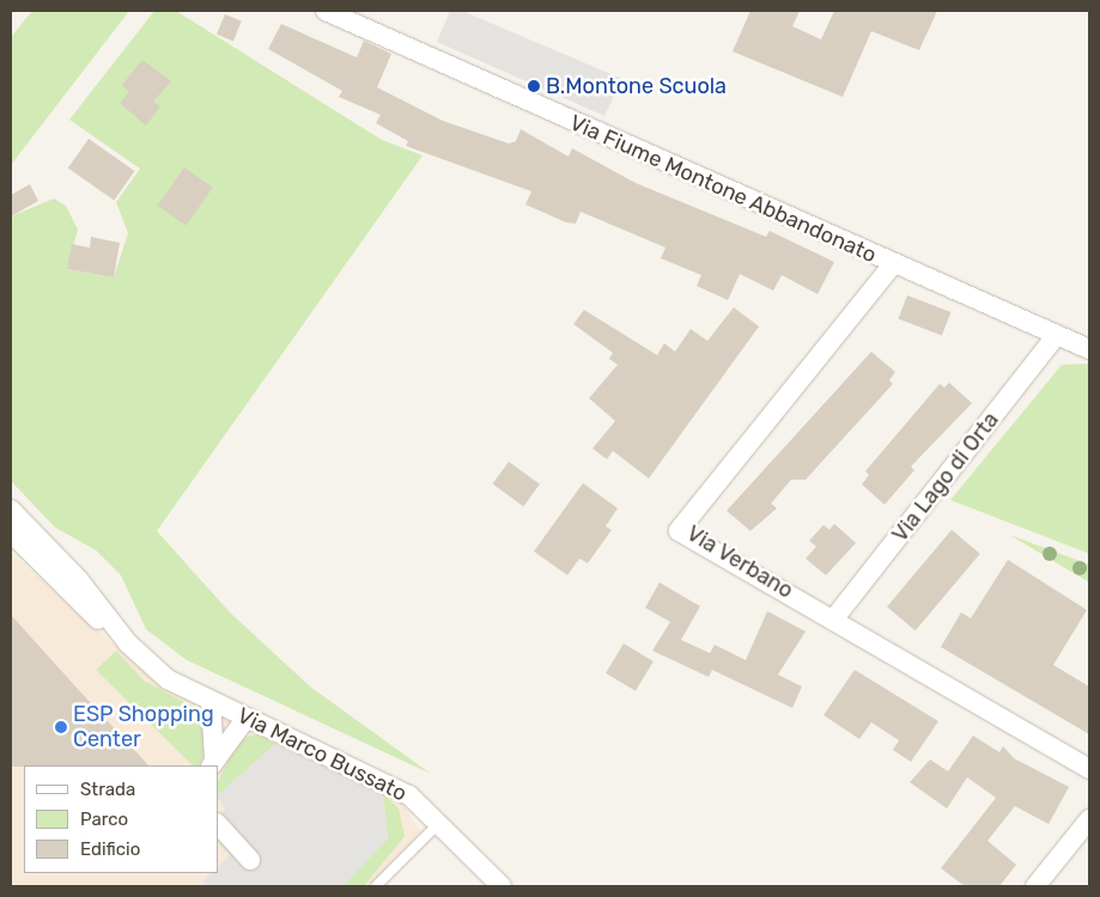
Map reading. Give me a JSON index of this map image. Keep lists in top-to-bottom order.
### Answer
{
  "streets": {
    "street": [
      "Via Fiume Montone Abbandonato",
      "Via Lago di Orta",
      "Via Verbano",
      "Via Marco Bussato"
    ]
  },
  "crossings": [
    ["Via Fiume Montone Abbandonato", "Via Lago di Orta"],
    ["Via Fiume Montone Abbandonato", "Via Verbano"],
    ["Via Lago di Orta", "Via Verbano"]
  ],
  "places": ["B.Montone Scuola", "ESP Shopping Center"],
  "legend": ["Strada", "Parco", "Edificio"]
}
